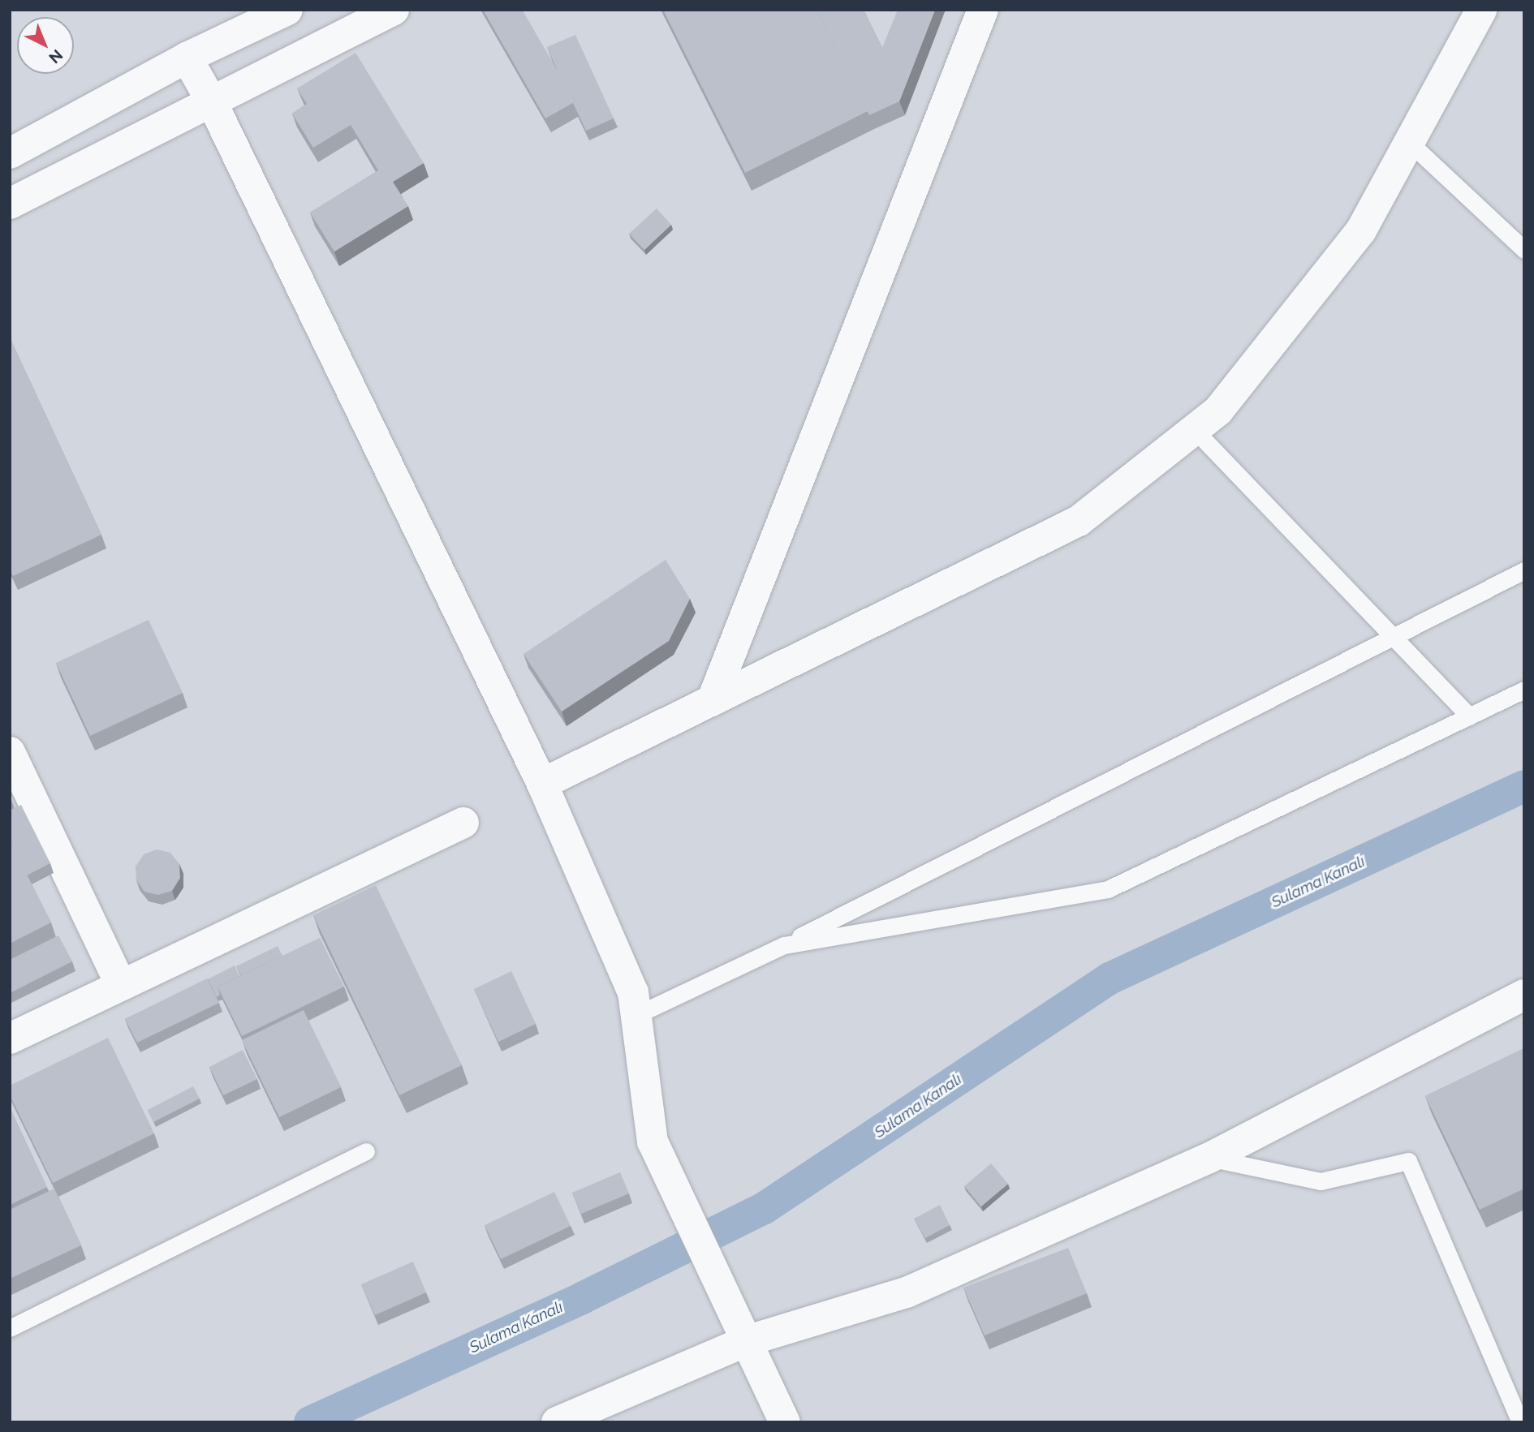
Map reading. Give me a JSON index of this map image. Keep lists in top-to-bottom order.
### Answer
{
  "water": ["Sulama Kanalı"],
  "north": "bottom right"
}
